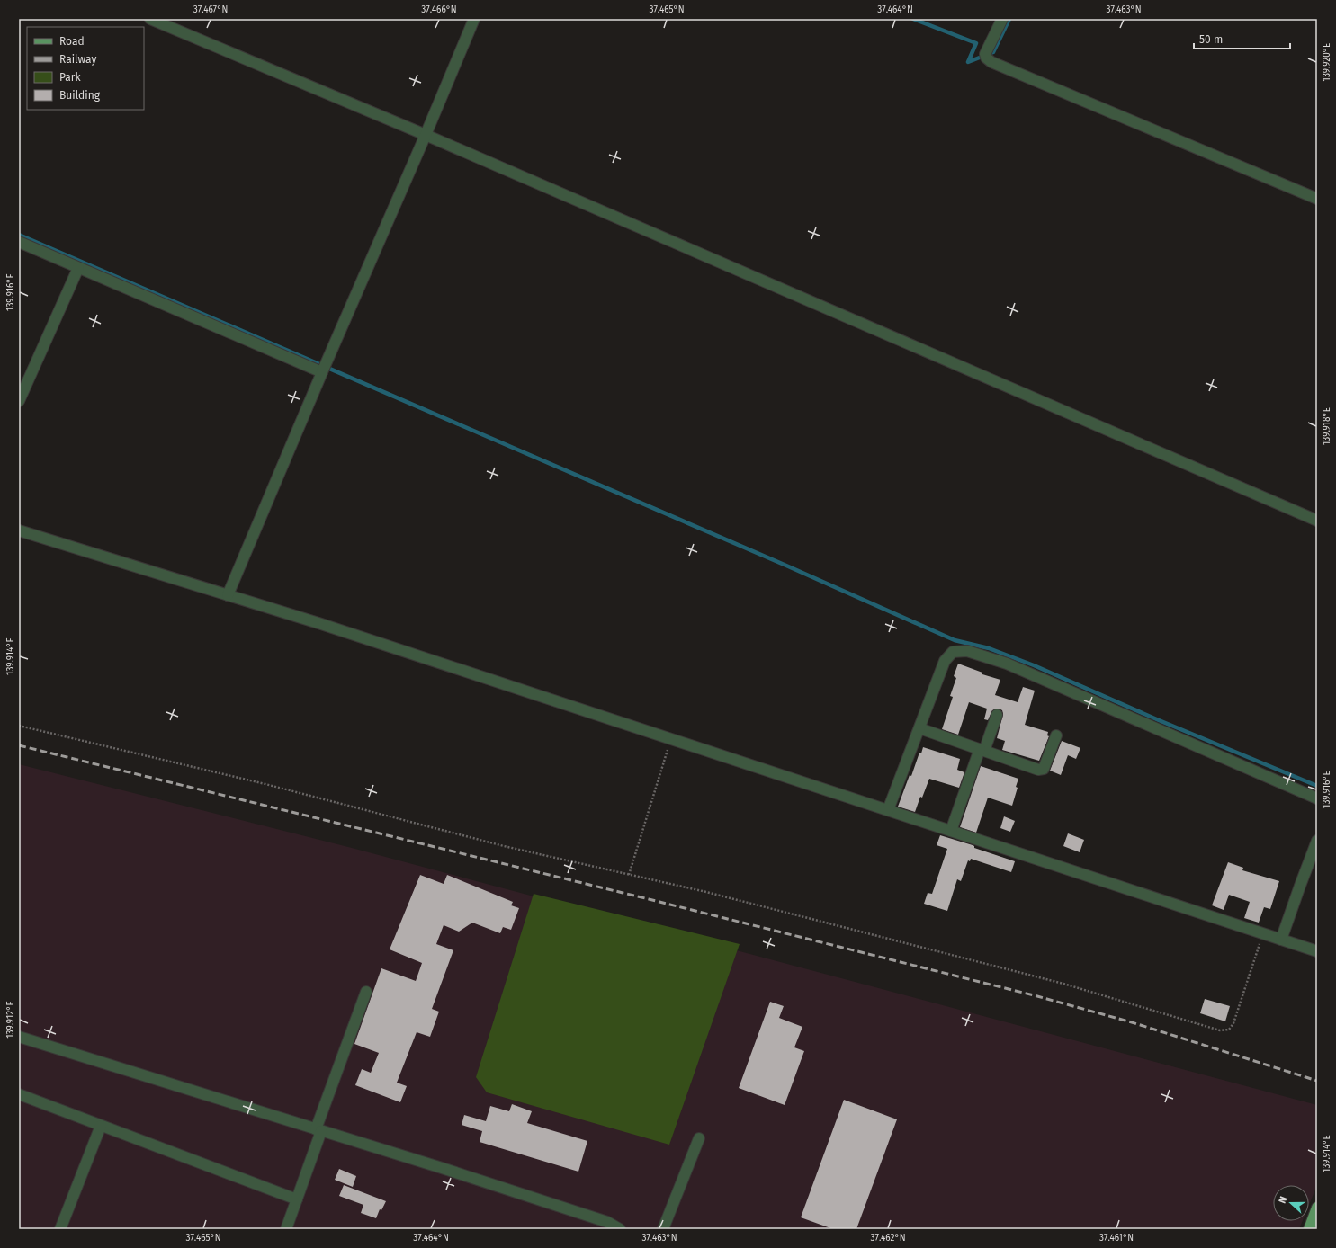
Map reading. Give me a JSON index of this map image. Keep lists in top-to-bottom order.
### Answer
{
  "legend": [
    "Road",
    "Railway",
    "Park",
    "Building"
  ],
  "scale_bar": "50 m",
  "north": "left",
  "coordinates": [
    "37.467°N",
    "37.466°N",
    "37.465°N",
    "37.464°N",
    "37.463°N",
    "139.920°E",
    "139.916°E",
    "139.918°E",
    "139.914°E",
    "139.912°E",
    "37.462°N",
    "37.461°N"
  ]
}
